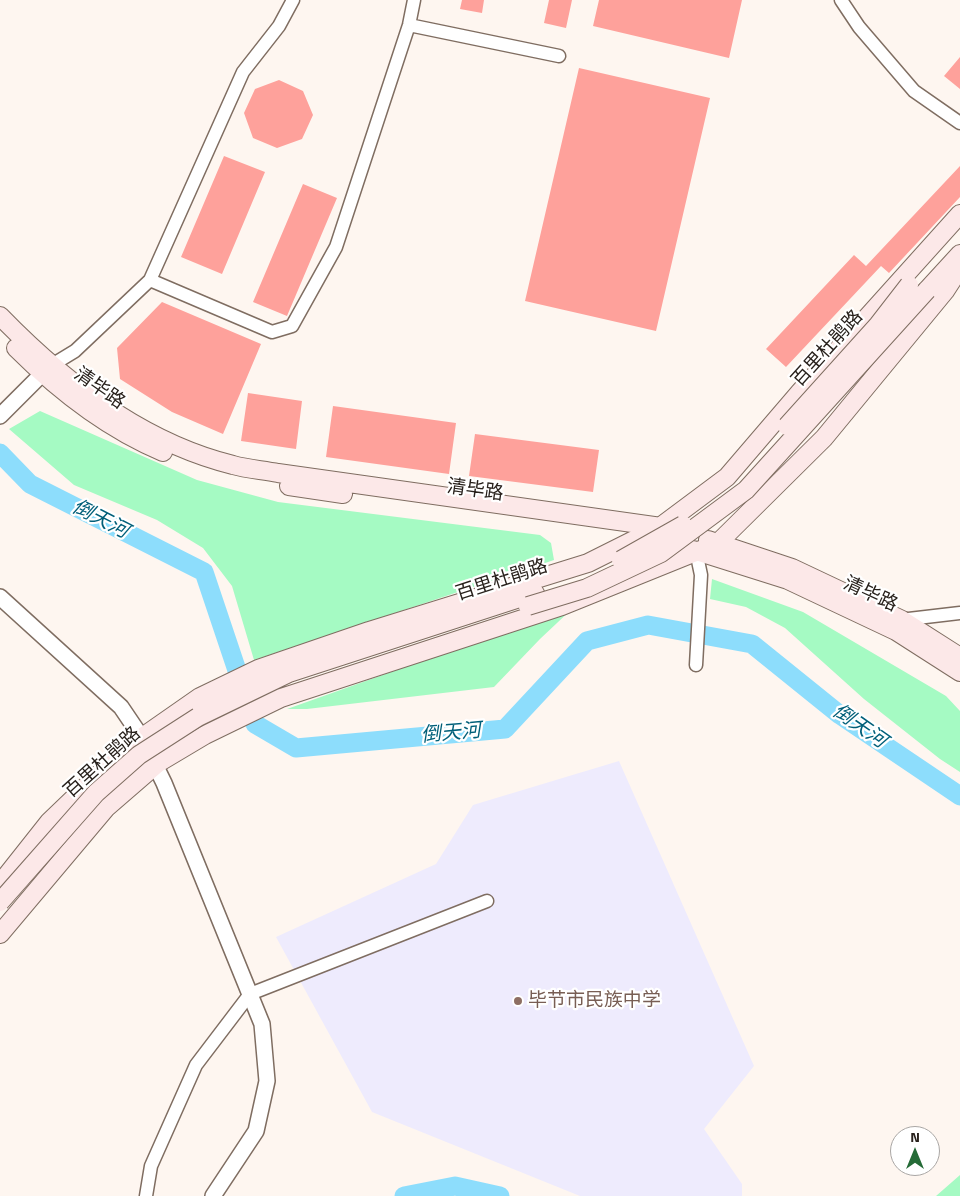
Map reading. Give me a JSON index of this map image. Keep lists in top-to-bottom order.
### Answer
{
  "streets": {
    "main road": ["百里杜鹃路", "清毕路"]
  },
  "water": ["倒天河"],
  "places": ["毕节市民族中学"],
  "north": "top"
}
